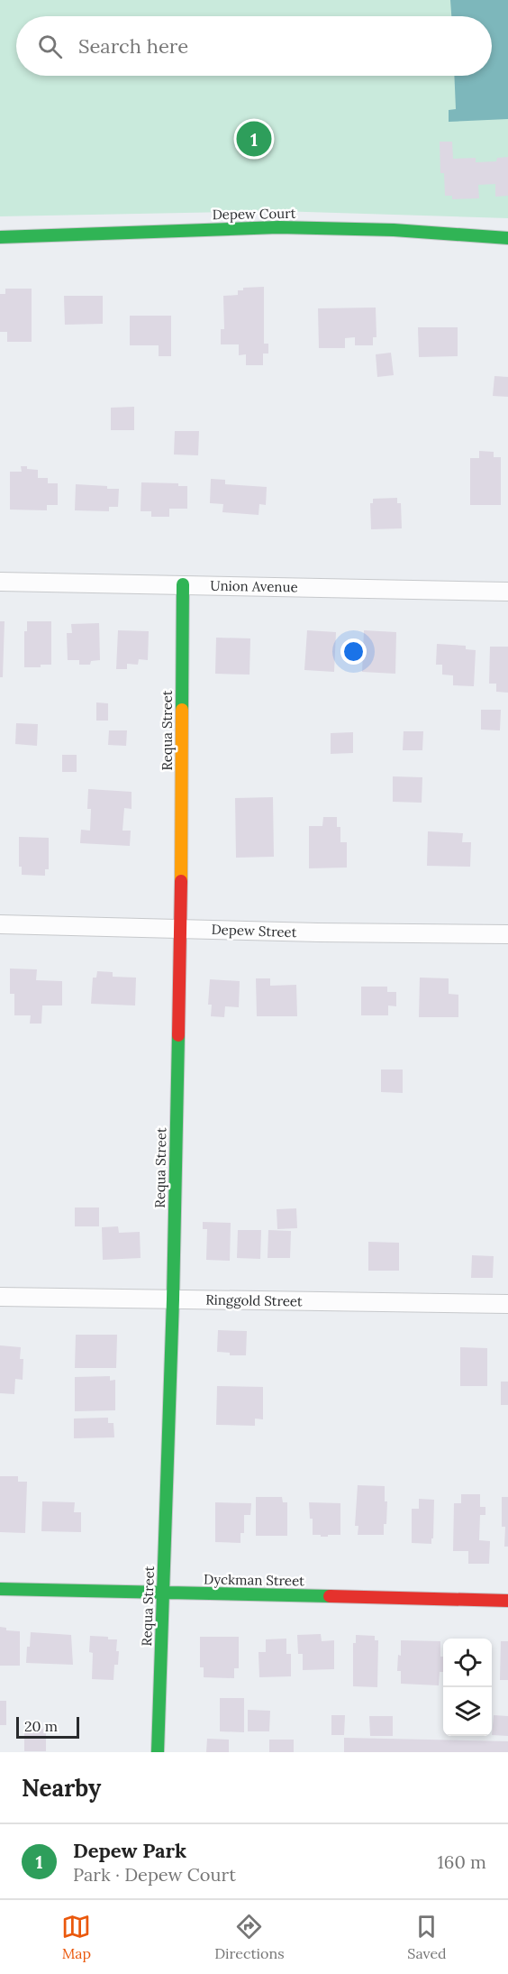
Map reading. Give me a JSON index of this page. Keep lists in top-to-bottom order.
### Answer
{
  "streets": {
    "street": [
      "Depew Court",
      "Union Avenue",
      "Requa Street",
      "Depew Street",
      "Ringgold Street",
      "Dyckman Street"
    ]
  },
  "crossings": [
    ["Union Avenue", "Requa Street"],
    ["Requa Street", "Depew Street"],
    ["Requa Street", "Ringgold Street"],
    ["Requa Street", "Dyckman Street"]
  ],
  "scale_bar": "20 m",
  "page": {
    "search": "Search here",
    "pins": "1",
    "scale": "20 m",
    "heading": "Nearby",
    "list": [
      {
        "mark": "1",
        "name": "Depew Park",
        "note": "Park · Depew Court",
        "value": "160 m"
      }
    ],
    "nav": ["Map", "Directions", "Saved"]
  }
}
